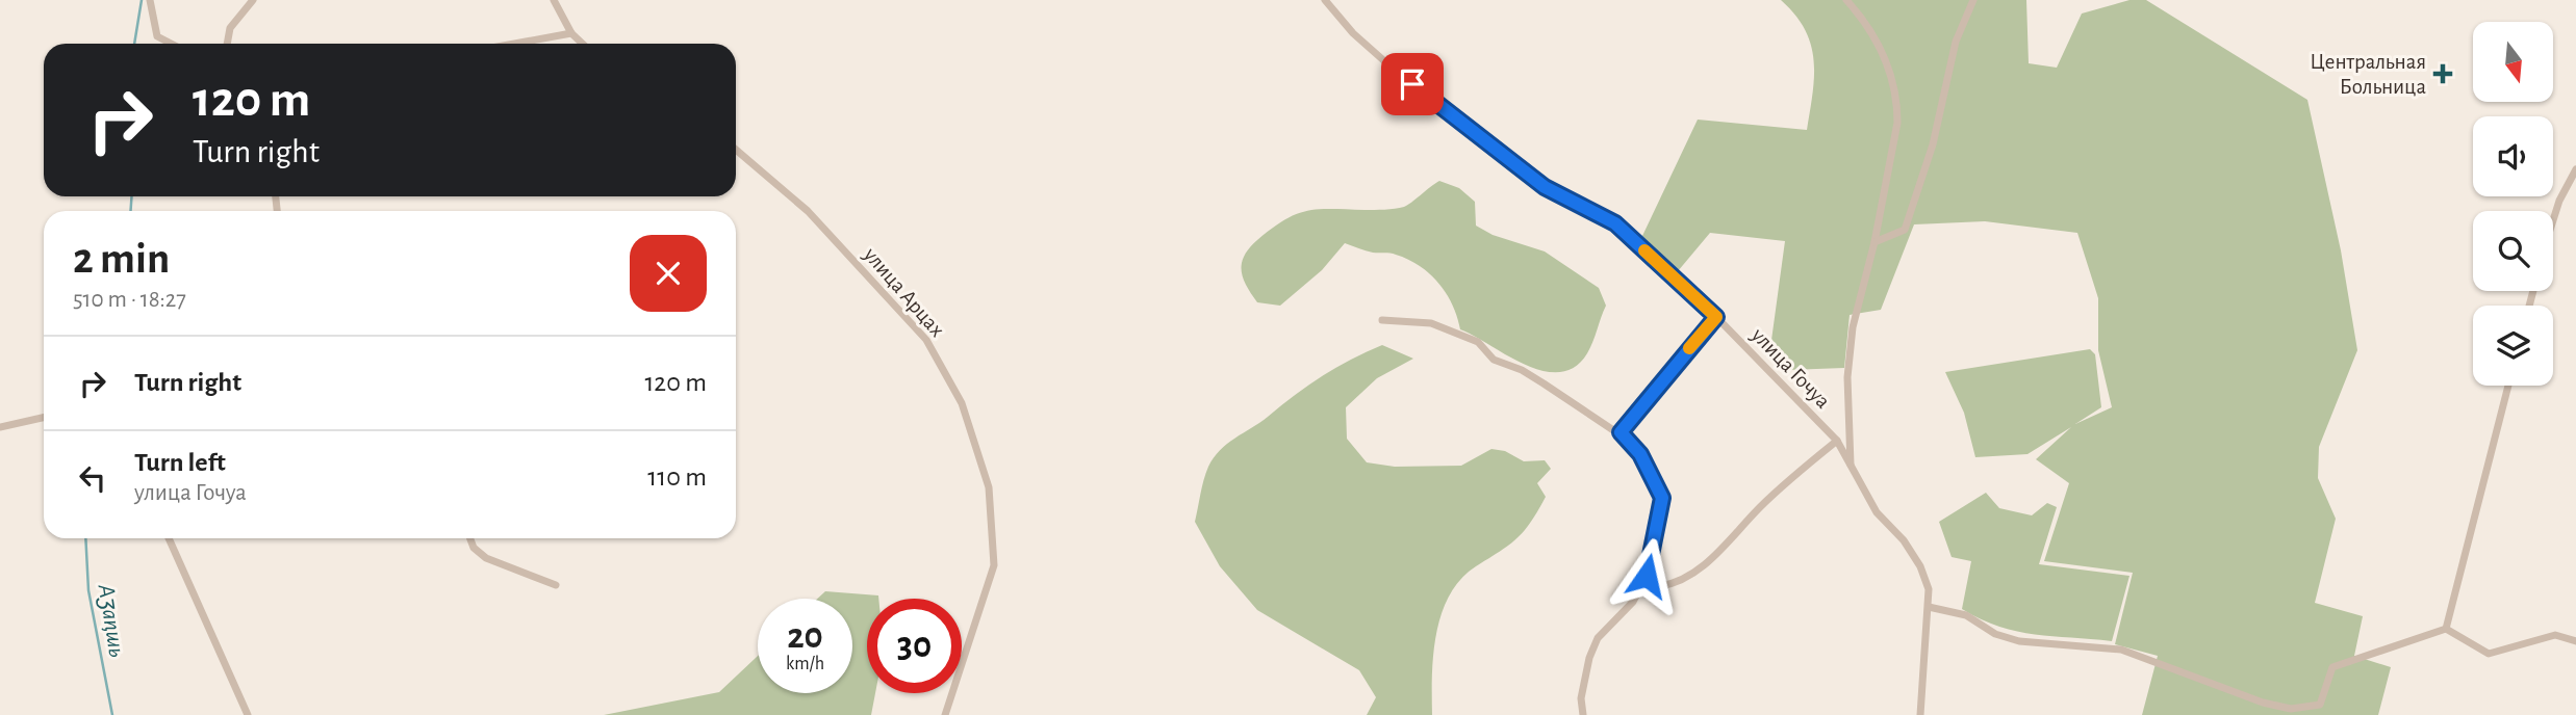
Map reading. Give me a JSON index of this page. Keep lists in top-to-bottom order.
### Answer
{
  "streets": {
    "street": ["улица Арцах", "улица Гочуа"]
  },
  "water": ["Аӡаԥшь"],
  "places": {
    "health": ["Центральная Больница"]
  },
  "north": "bottom",
  "page": {
    "turn": ["120 m", "Turn right"],
    "heading": ["2 min", "510 m · 18:27"],
    "list": [
      {
        "name": "Turn right",
        "value": "120 m"
      },
      {
        "name": "Turn left",
        "note": "улица Гочуа",
        "value": "110 m"
      }
    ],
    "speed": "20 km/h",
    "limit": "30"
  }
}
